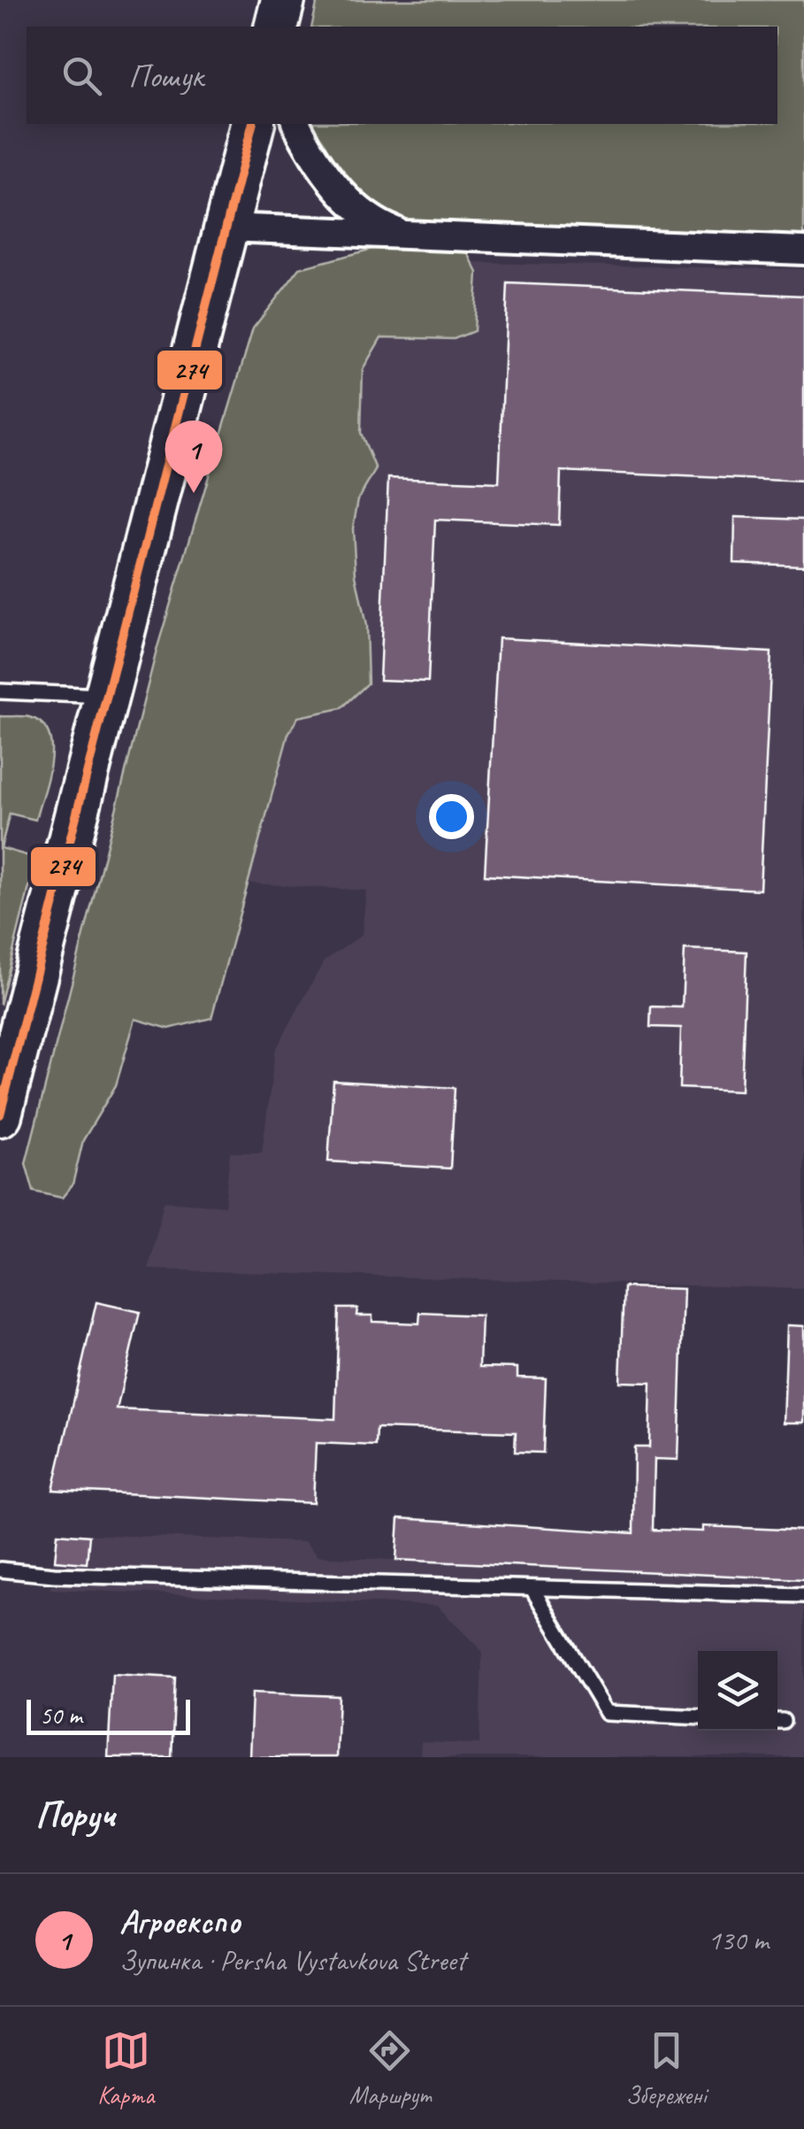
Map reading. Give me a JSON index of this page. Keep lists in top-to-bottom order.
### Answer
{
  "lines": ["transit line 274"],
  "scale_bar": "50 m",
  "page": {
    "search": "Пошук",
    "pins": "1",
    "scale": "50 m",
    "heading": "Поруч",
    "list": [
      {
        "mark": "1",
        "name": "Агроекспо",
        "note": "Зупинка · Persha Vystavkova Street",
        "value": "130 m"
      }
    ],
    "nav": ["Карта", "Маршрут", "Збережені"]
  }
}
